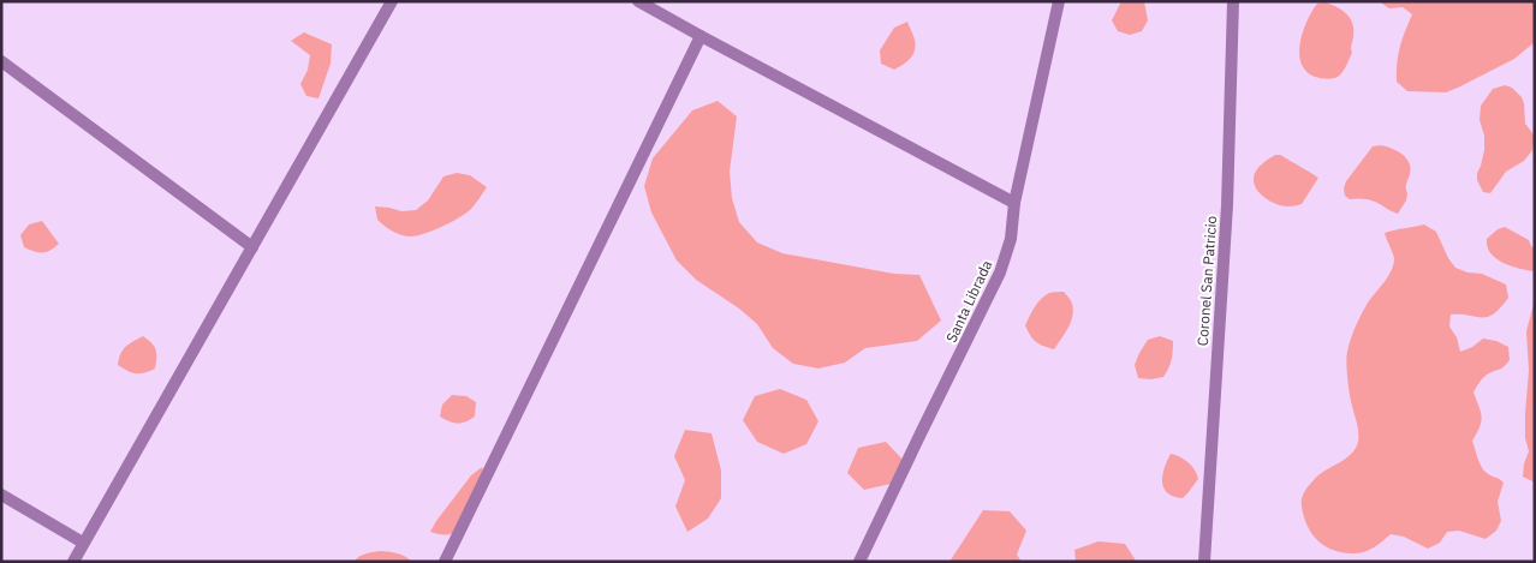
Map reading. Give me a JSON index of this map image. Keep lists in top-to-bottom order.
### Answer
{
  "streets": {
    "street": ["Coronel San Patricio", "Santa Librada"]
  }
}
